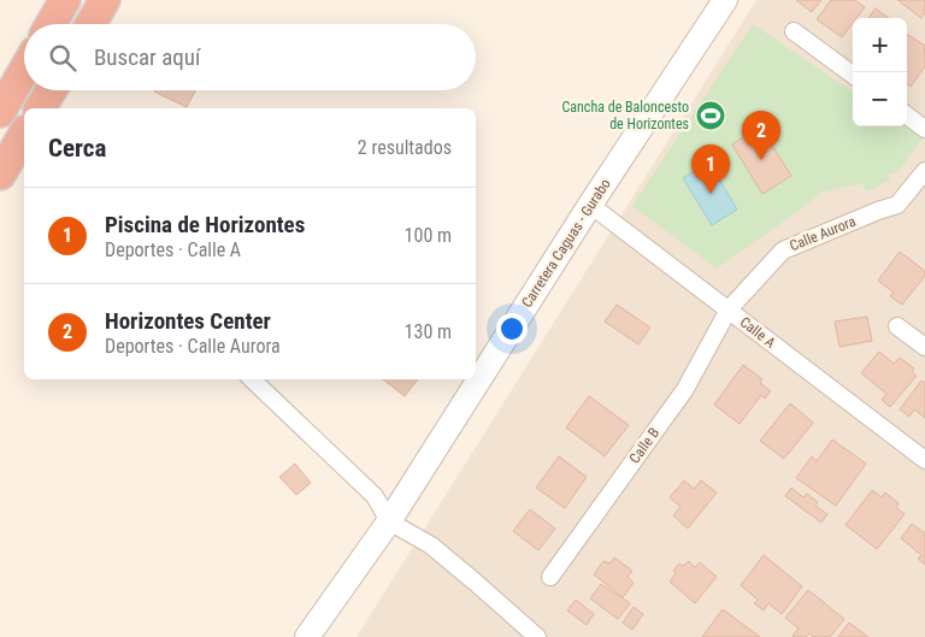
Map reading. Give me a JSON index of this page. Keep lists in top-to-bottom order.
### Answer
{
  "streets": {
    "main road": ["Carretera Caguas - Gurabo"],
    "street": ["Calle Aurora", "Calle A", "Calle B"]
  },
  "crossings": [
    ["Calle Aurora", "Calle A"],
    ["Calle Aurora", "Calle B"],
    ["Carretera Caguas - Gurabo", "Calle A"],
    ["Calle A", "Calle B"]
  ],
  "places": {
    "sports": ["Cancha de Baloncesto de Horizontes"]
  },
  "page": {
    "map_buttons": ["+", "−"],
    "search": "Buscar aquí",
    "heading": ["Cerca", "2 resultados"],
    "pins": ["2", "1"],
    "list": [
      {
        "mark": "1",
        "name": "Piscina de Horizontes",
        "note": "Deportes · Calle A",
        "value": "100 m"
      },
      {
        "mark": "2",
        "name": "Horizontes Center",
        "note": "Deportes · Calle Aurora",
        "value": "130 m"
      }
    ]
  }
}
